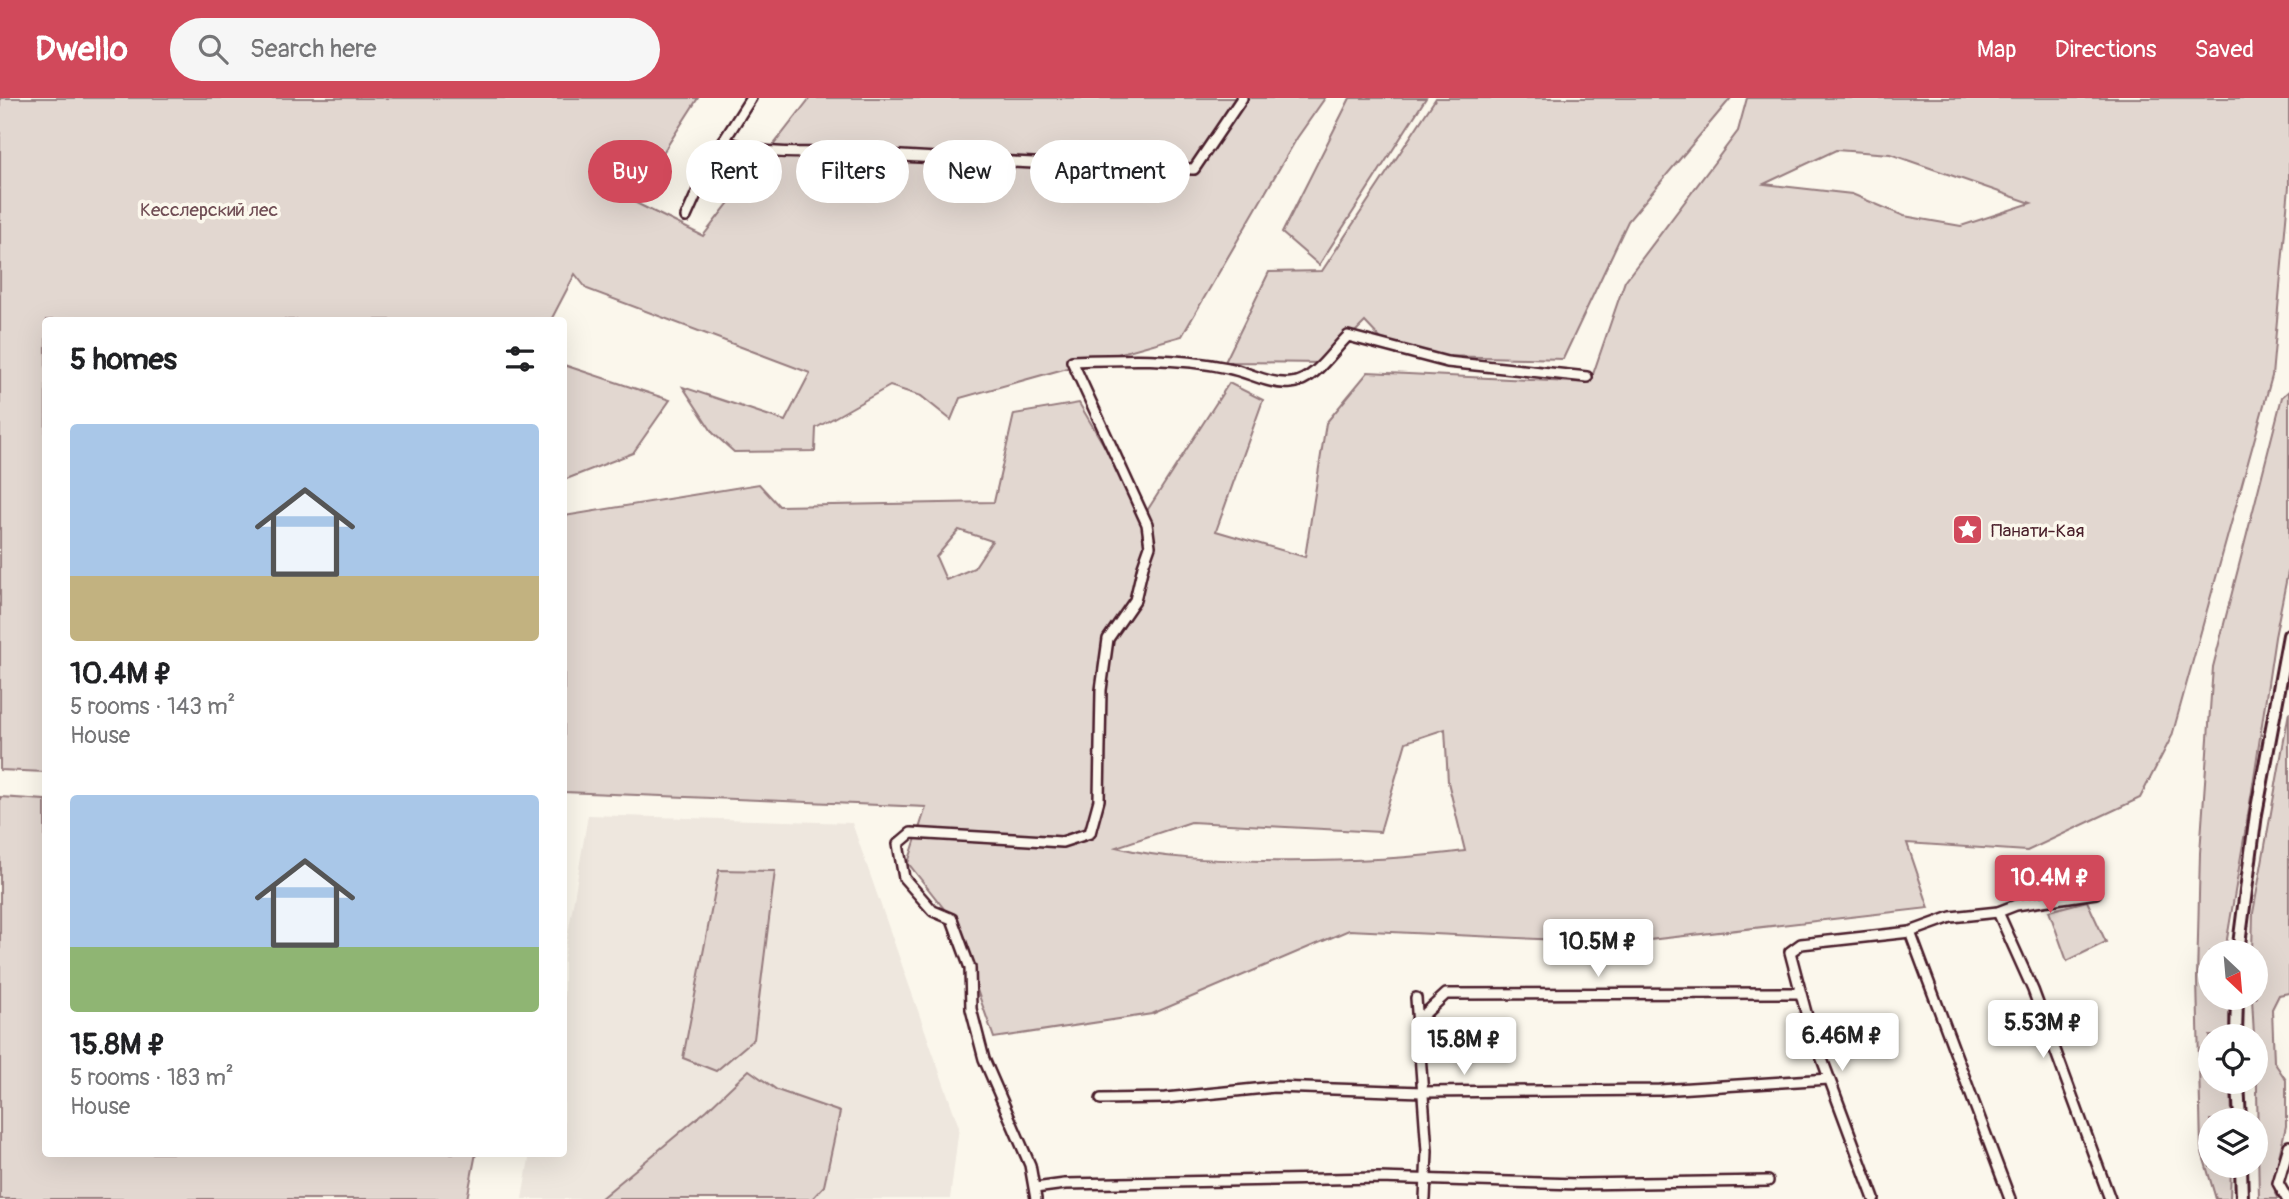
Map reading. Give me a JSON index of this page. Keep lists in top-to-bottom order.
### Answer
{
  "parks": ["Кесслерский лес"],
  "places": {
    "place": ["Панати-Кая"]
  },
  "north": "bottom right",
  "page": {
    "header": "Dwello",
    "search": "Search here",
    "nav": ["Map", "Directions", "Saved"],
    "chip": [
      "Buy",
      "Rent",
      "Filters",
      "New",
      "Apartment"
    ],
    "heading": "5 homes",
    "list": [
      {
        "name": "10.4M ₽",
        "note": "5 rooms · 143 m² · House"
      },
      {
        "name": "15.8M ₽",
        "note": "5 rooms · 183 m² · House"
      }
    ],
    "price": [
      "10.4M ₽",
      "10.5M ₽",
      "5.53M ₽",
      "6.46M ₽",
      "15.8M ₽"
    ]
  }
}
